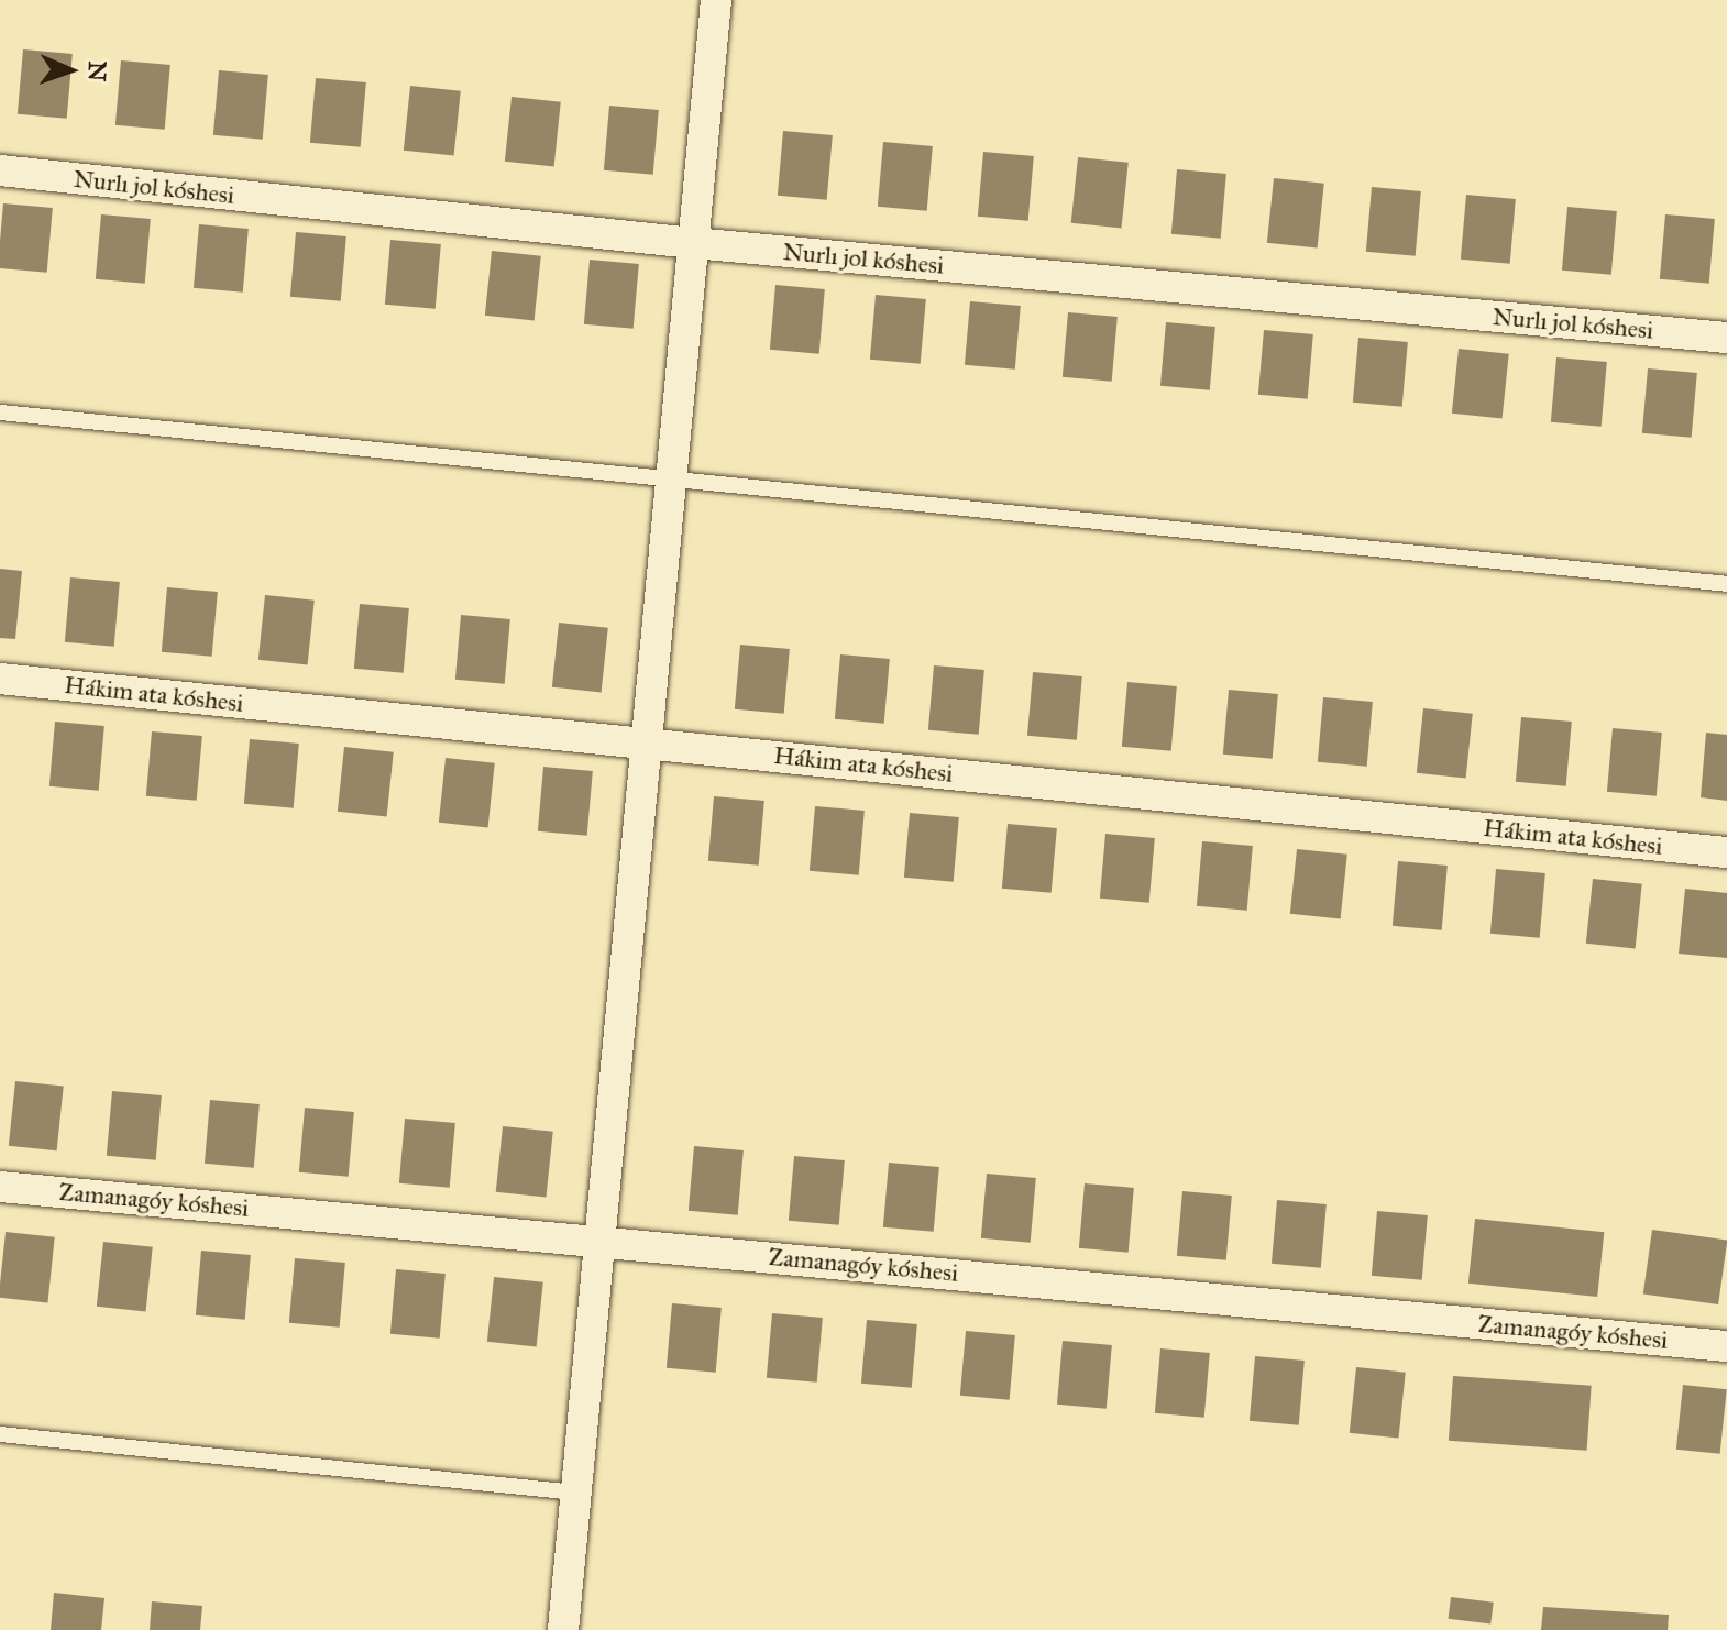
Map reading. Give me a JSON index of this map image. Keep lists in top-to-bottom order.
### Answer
{
  "streets": {
    "street": ["Nurlı jol kóshesi", "Hákim ata kóshesi", "Zamanagóy kóshesi"]
  },
  "north": "right"
}
